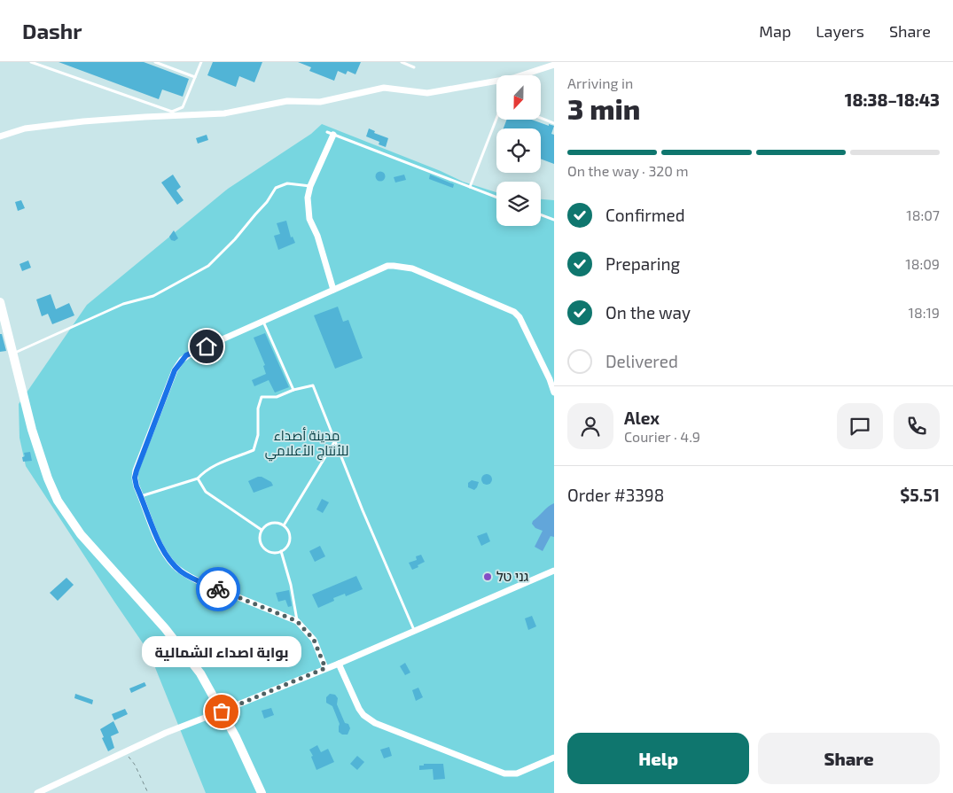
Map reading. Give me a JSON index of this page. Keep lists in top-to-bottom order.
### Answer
{
  "parks": ["مدينة أصداء للأنتاج الأعلامي"],
  "places": ["גני טל", "بوابة اصداء الشمالية"],
  "north": "bottom",
  "page": {
    "header": "Dashr",
    "nav": ["Map", "Layers", "Share"],
    "heading": ["3 min", "Arriving in", "18:38–18:43"],
    "panel": [
      "Alex",
      "Courier · 4.9",
      "Order #3398",
      "$5.51"
    ],
    "bar": "On the way · 320 m",
    "list": [
      ["Confirmed", "18:07"],
      ["Preparing", "18:09"],
      ["On the way", "18:19"],
      "Delivered"
    ],
    "bubble": "بوابة اصداء الشمالية",
    "buttons": ["Help", "Share"]
  }
}
